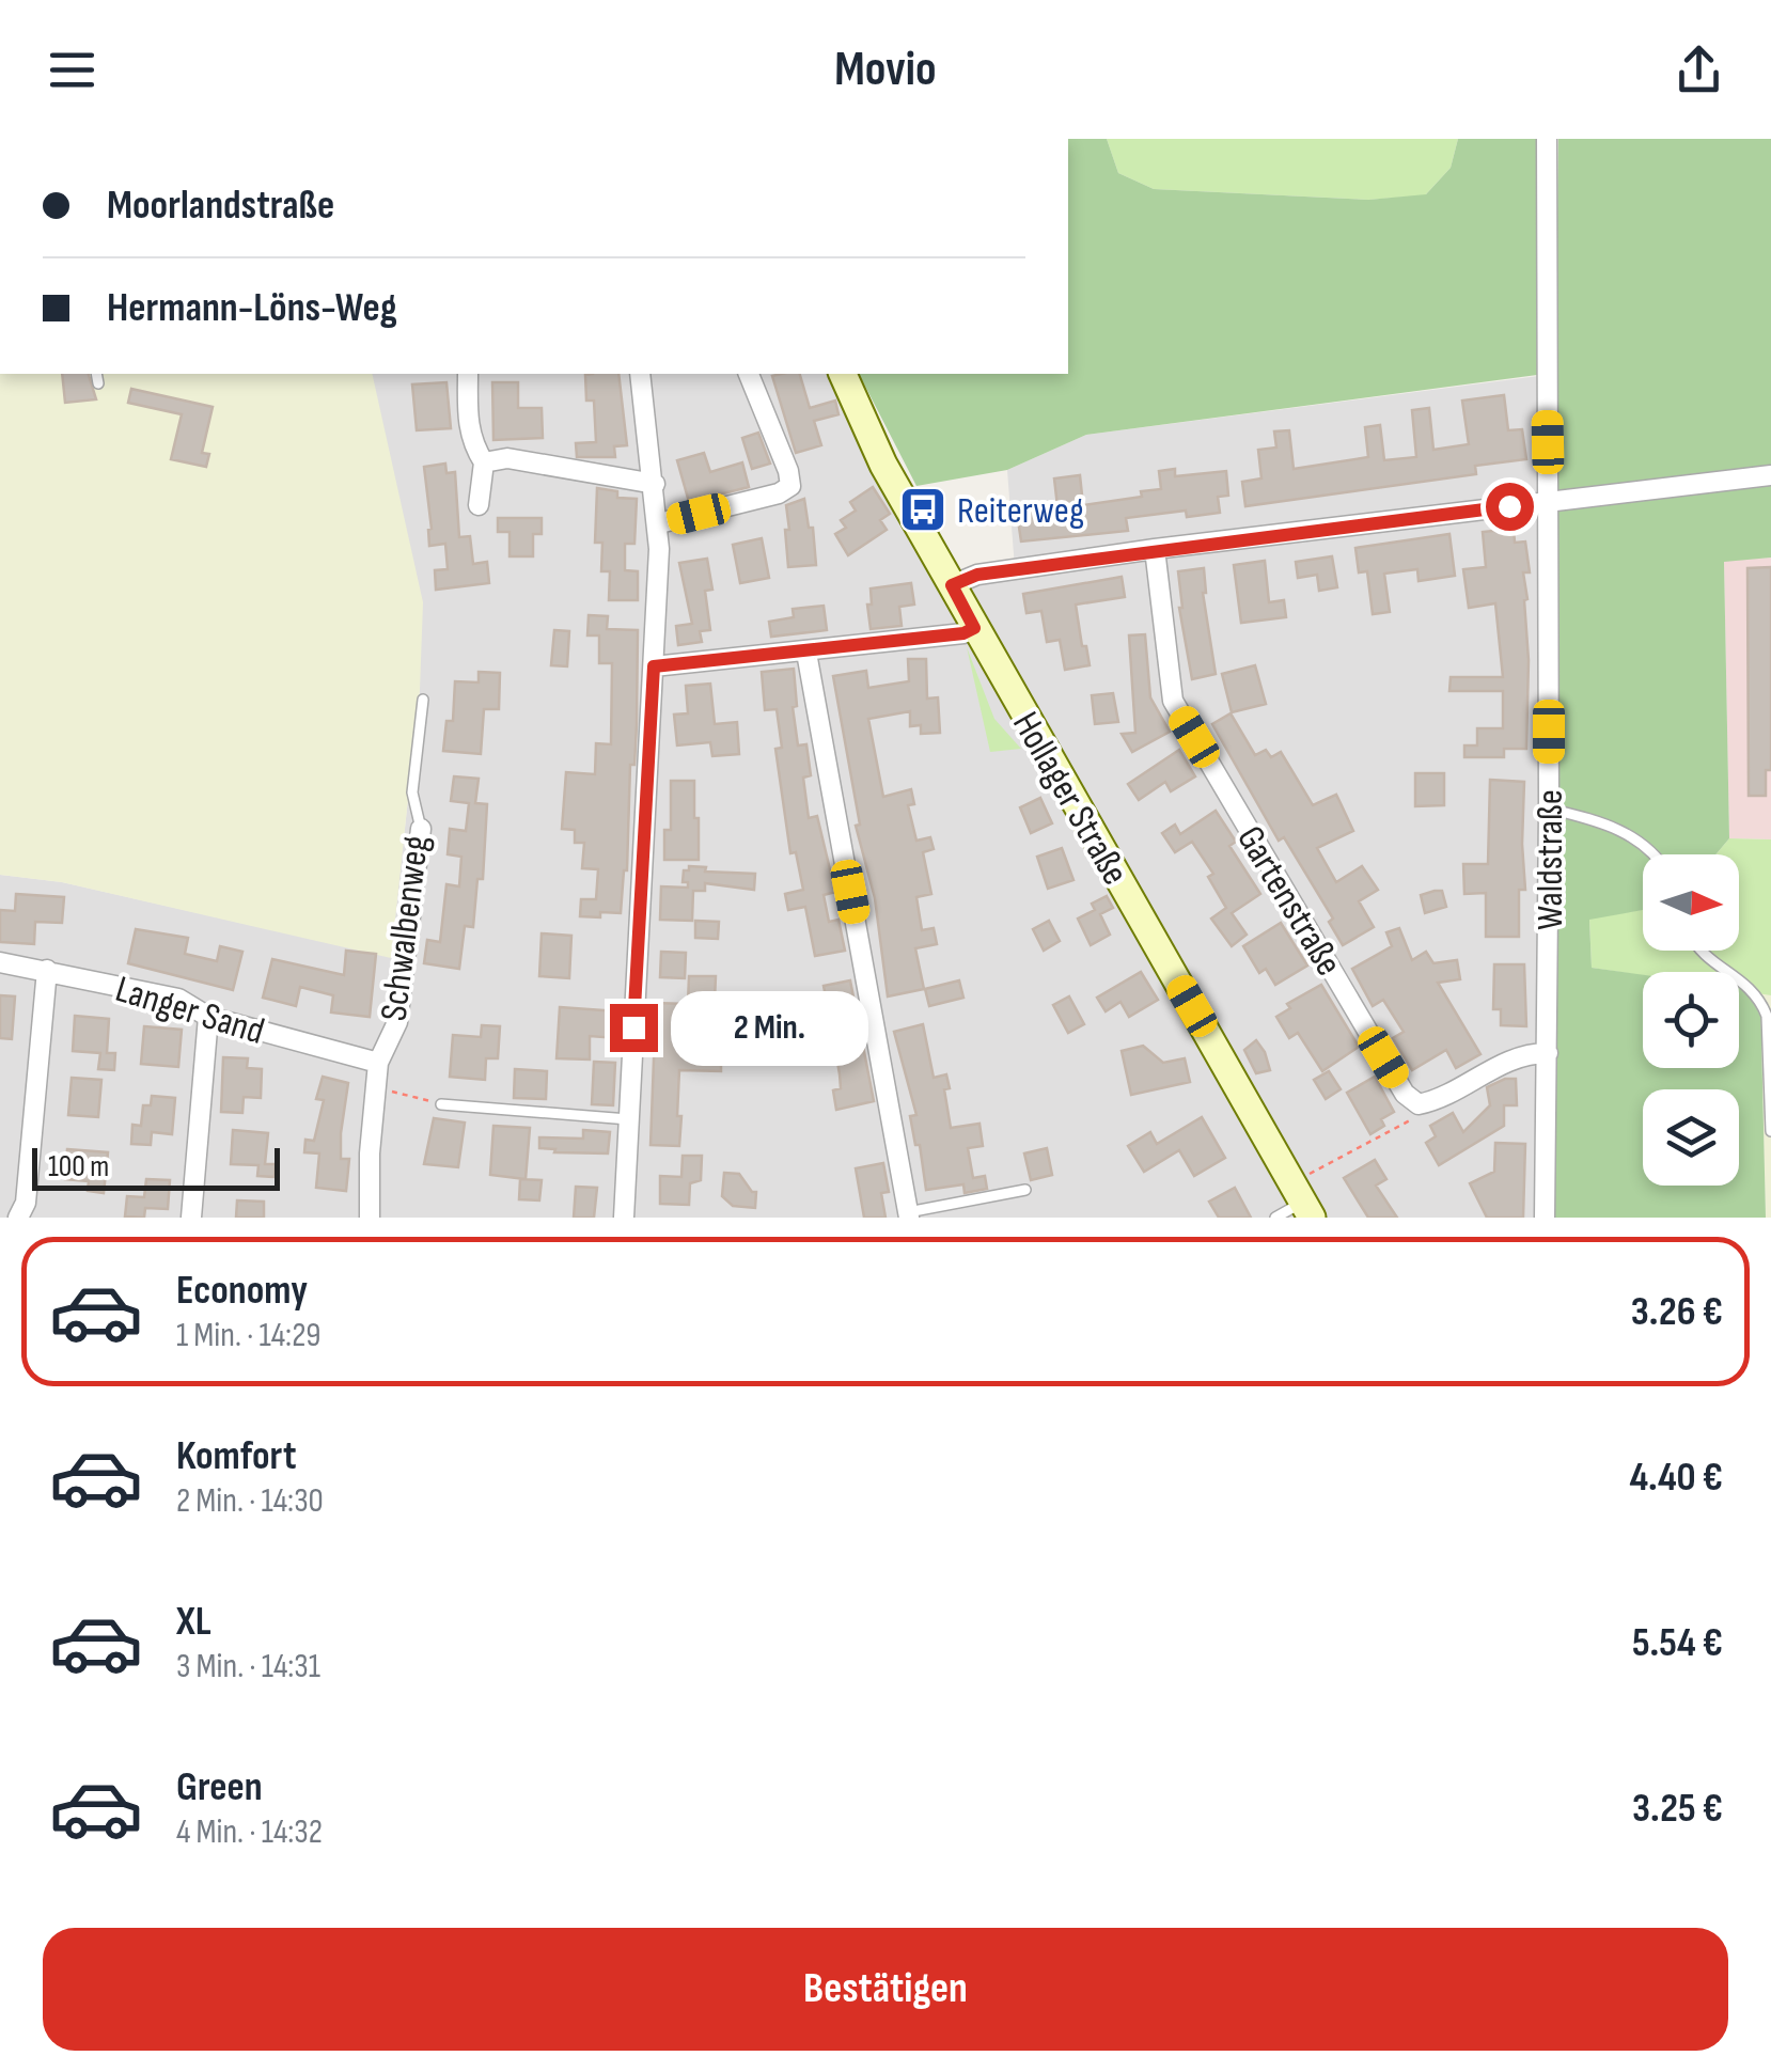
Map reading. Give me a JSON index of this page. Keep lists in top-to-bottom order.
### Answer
{
  "streets": {
    "main road": ["Hollager Straße"],
    "street": [
      "Waldstraße",
      "Gartenstraße",
      "Schwalbenweg",
      "Langer Sand"
    ]
  },
  "crossings": [
    ["Schwalbenweg", "Langer Sand"]
  ],
  "places": {
    "bus stop": ["Reiterweg"]
  },
  "scale_bar": "100 m",
  "north": "right",
  "page": {
    "header": "Movio",
    "banner": ["Moorlandstraße", "Hermann-Löns-Weg"],
    "bubble": "2 Min.",
    "scale": "100 m",
    "list": [
      {
        "name": "Economy",
        "note": "1 Min. · 14:29",
        "value": "3.26 €"
      },
      {
        "name": "Komfort",
        "note": "2 Min. · 14:30",
        "value": "4.40 €"
      },
      {
        "name": "XL",
        "note": "3 Min. · 14:31",
        "value": "5.54 €"
      },
      {
        "name": "Green",
        "note": "4 Min. · 14:32",
        "value": "3.25 €"
      }
    ],
    "buttons": "Bestätigen"
  }
}
